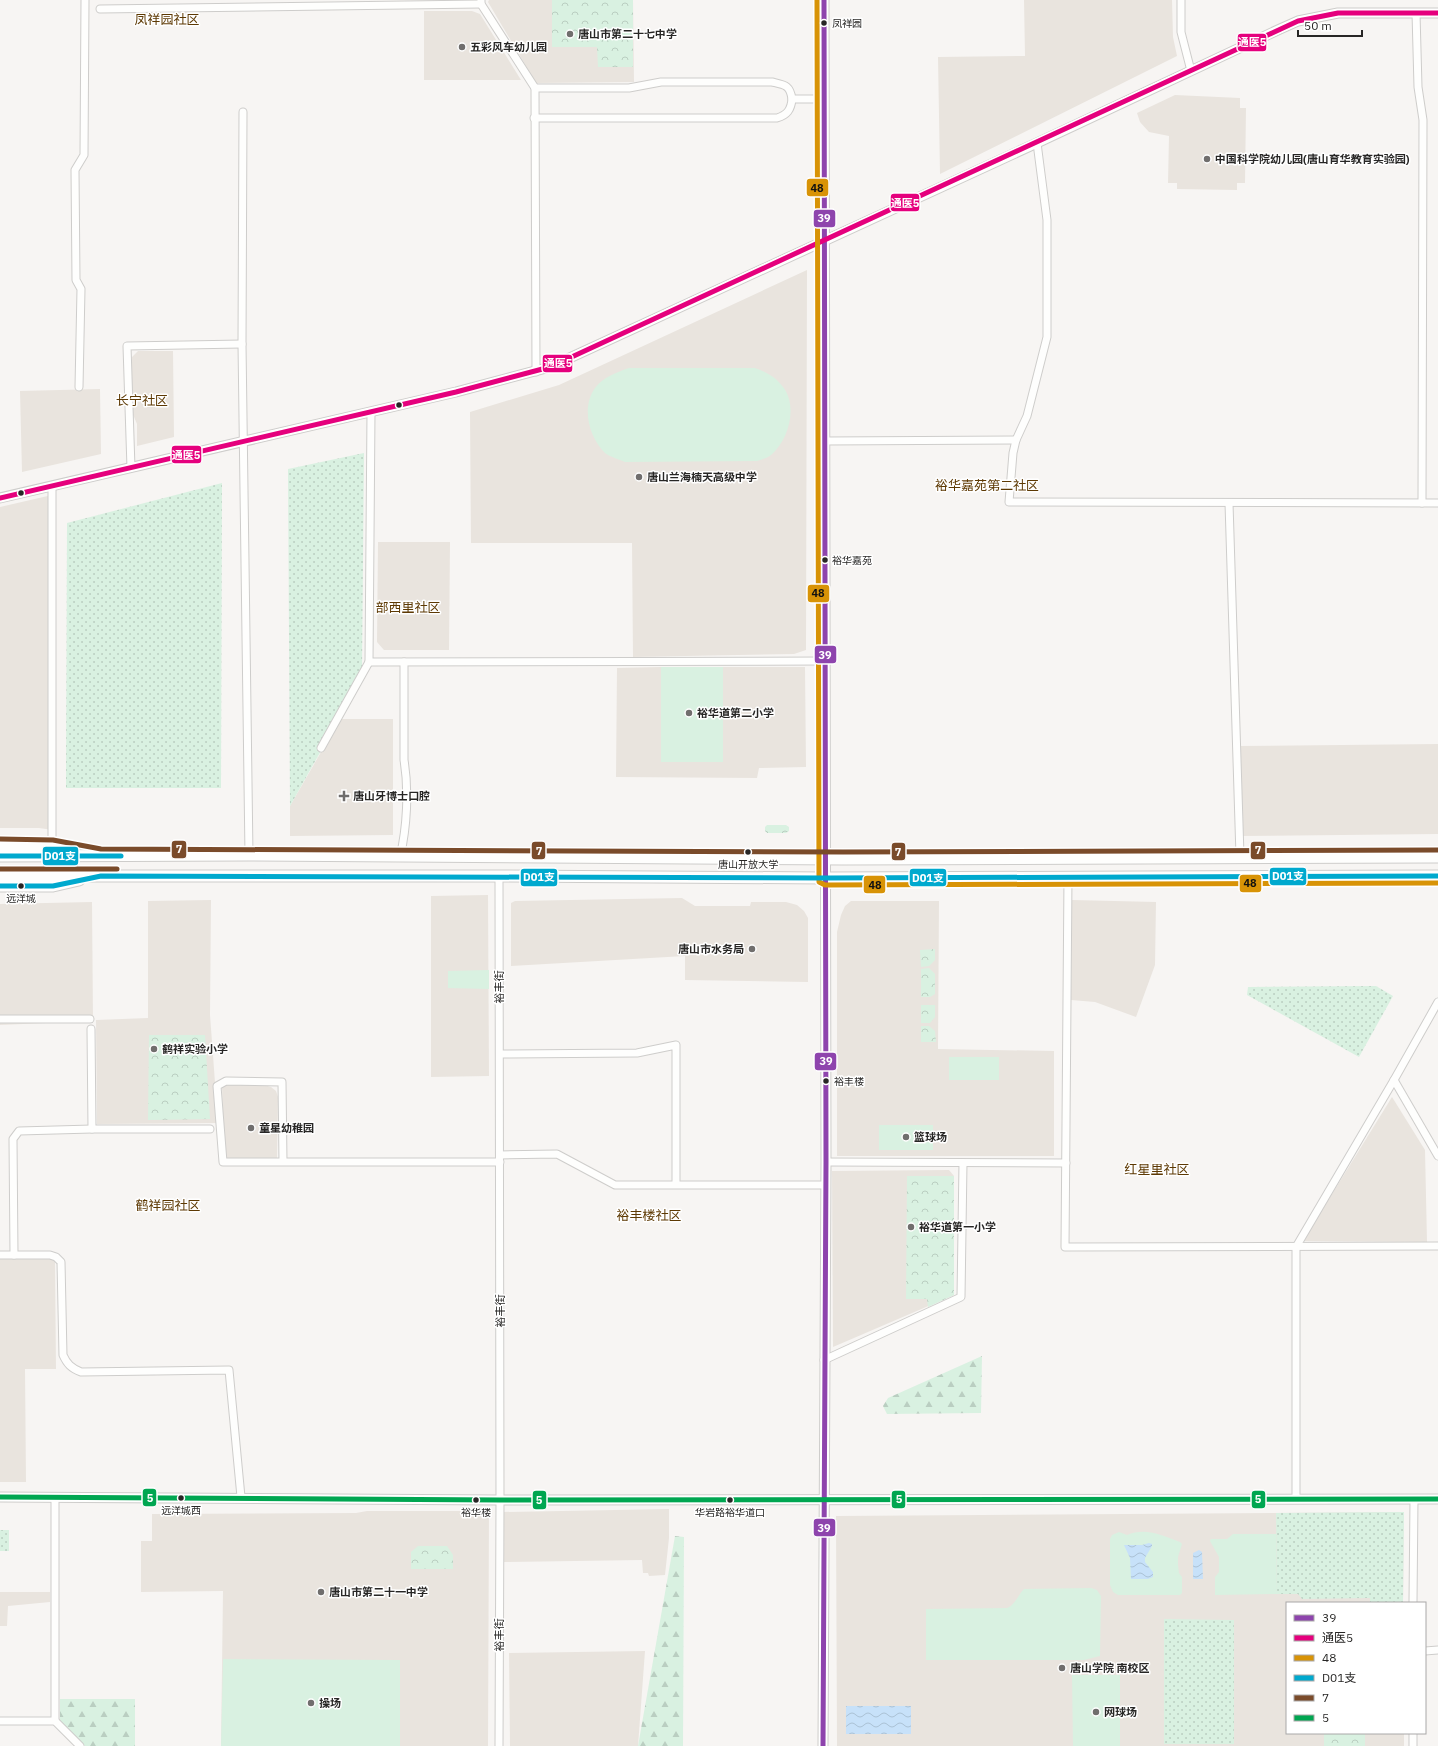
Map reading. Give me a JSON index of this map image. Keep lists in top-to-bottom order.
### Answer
{
  "streets": {
    "street": ["裕丰街"]
  },
  "districts": [
    "凤祥园社区",
    "长宁社区",
    "裕华嘉苑第二社区",
    "部西里社区",
    "红星里社区",
    "鹤祥园社区",
    "裕丰楼社区"
  ],
  "places": {
    "other": [
      "凤祥园",
      "唐山市第二十七中学",
      "五彩风车幼儿园",
      "中国科学院幼儿园(唐山育华教育实验园)",
      "唐山兰海楠天高级中学",
      "裕华嘉苑",
      "裕华道第二小学",
      "唐山开放大学",
      "远洋城",
      "唐山市水务局",
      "鹤祥实验小学",
      "裕丰楼",
      "童星幼稚园",
      "篮球场",
      "裕华道第一小学",
      "远洋城西",
      "裕华楼",
      "华岩路裕华道口",
      "唐山市第二十一中学",
      "唐山学院 南校区",
      "操场",
      "网球场"
    ],
    "health": ["唐山牙博士口腔"]
  },
  "lines": [
    "transit line 39",
    "transit line 48",
    "transit line 通医5",
    "transit line 7",
    "transit line D01支",
    "transit line 5"
  ],
  "legend": [
    "39",
    "通医5",
    "48",
    "D01支",
    "7",
    "5"
  ],
  "scale_bar": "50 m"
}
